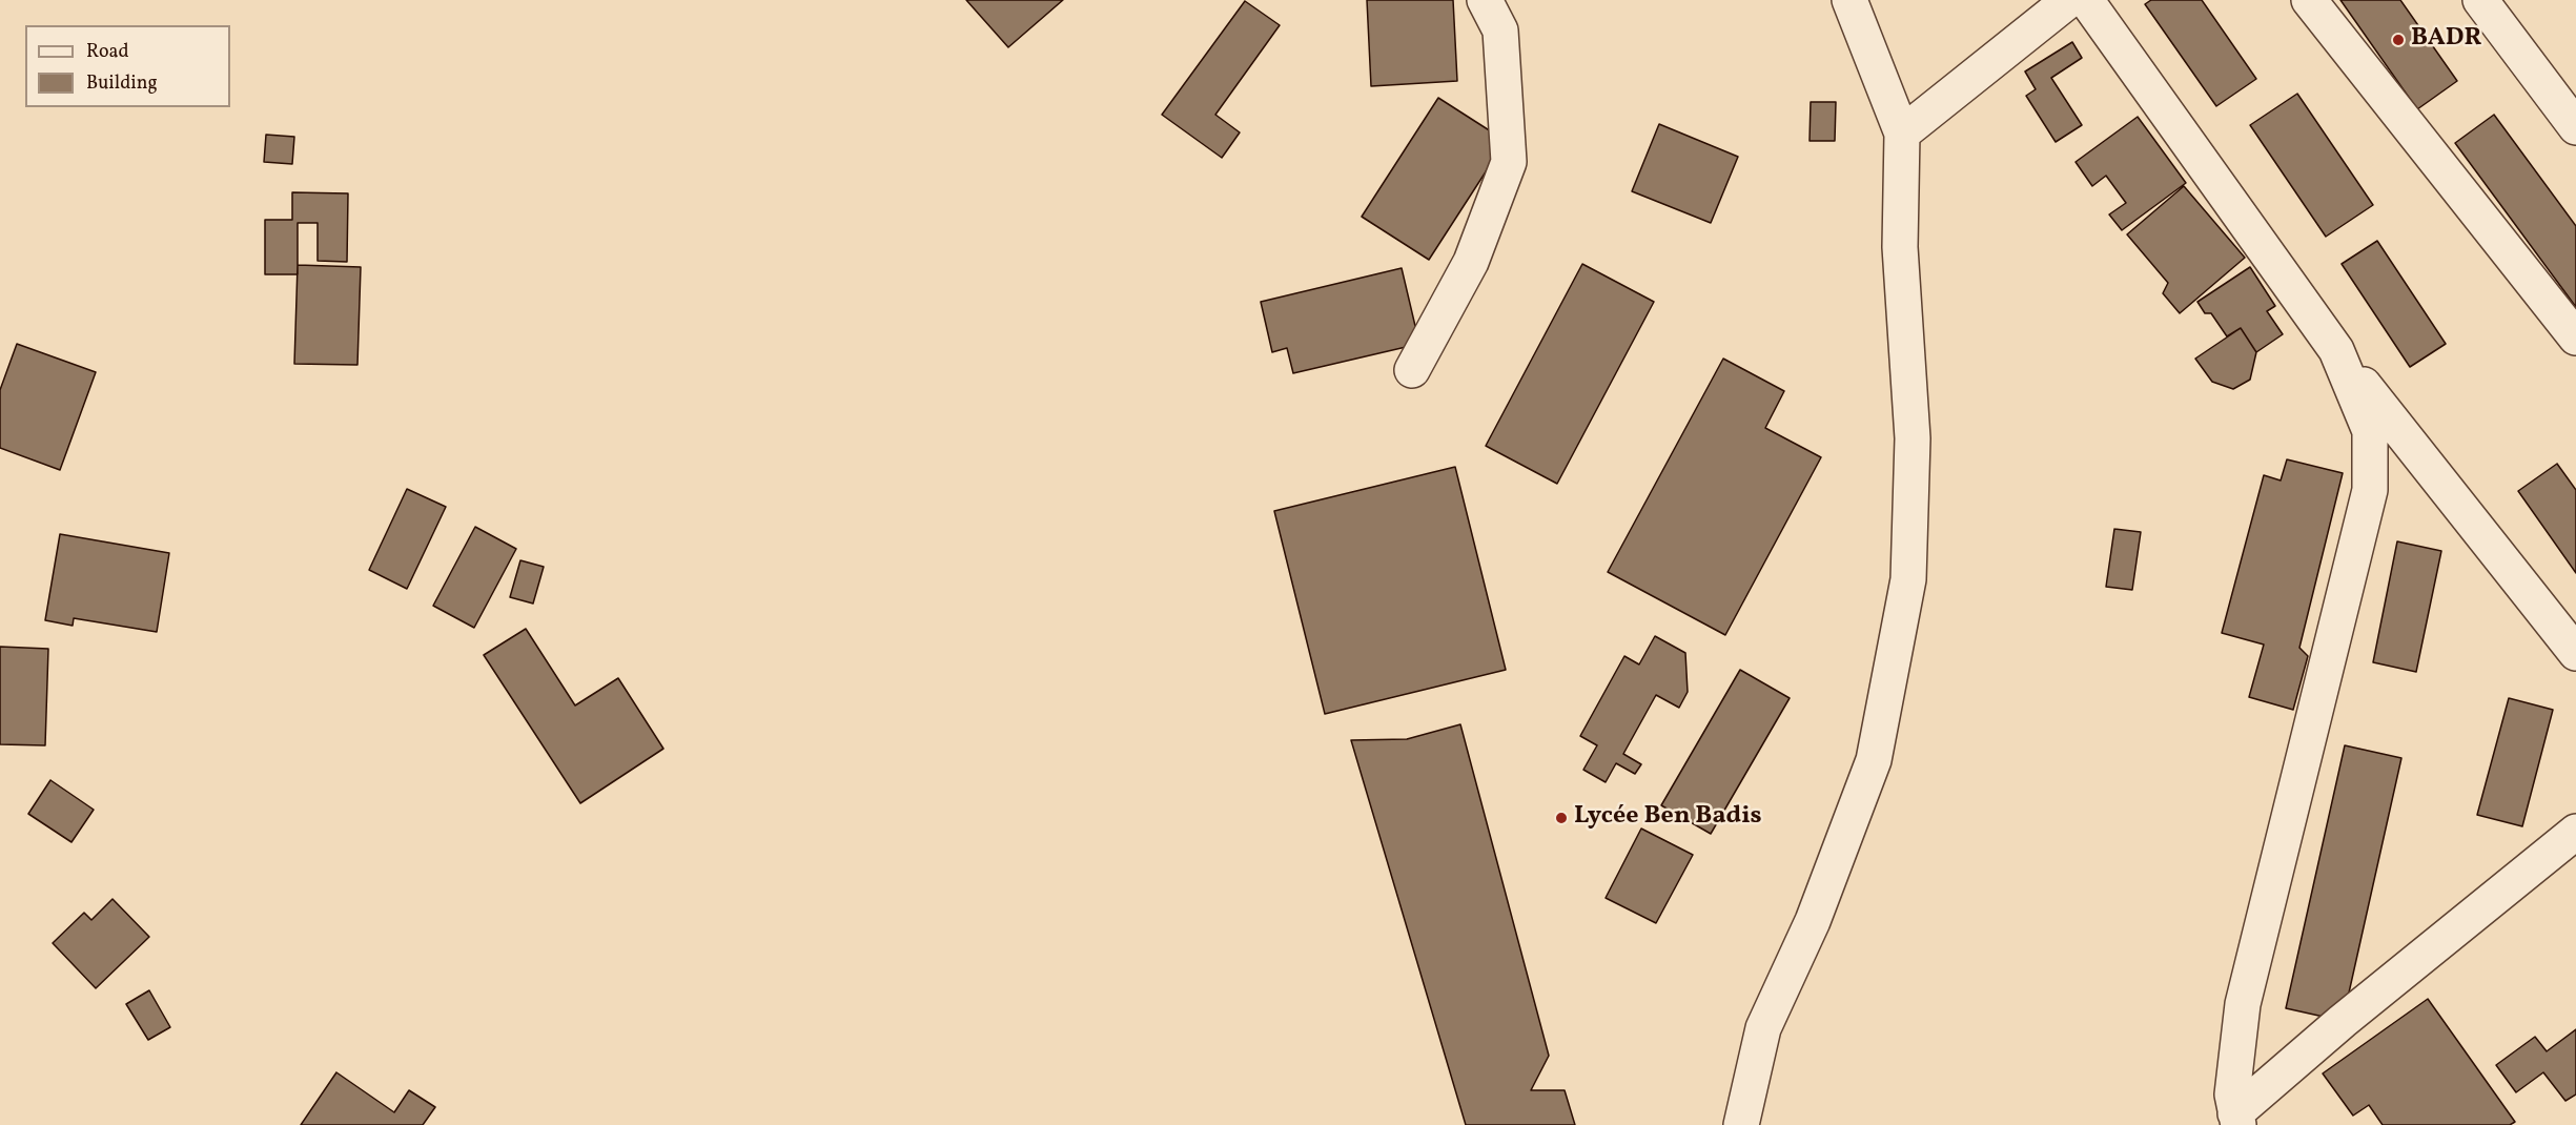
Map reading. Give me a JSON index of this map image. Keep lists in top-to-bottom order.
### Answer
{
  "places": ["BADR", "Lycée Ben Badis"],
  "legend": ["Road", "Building"]
}
